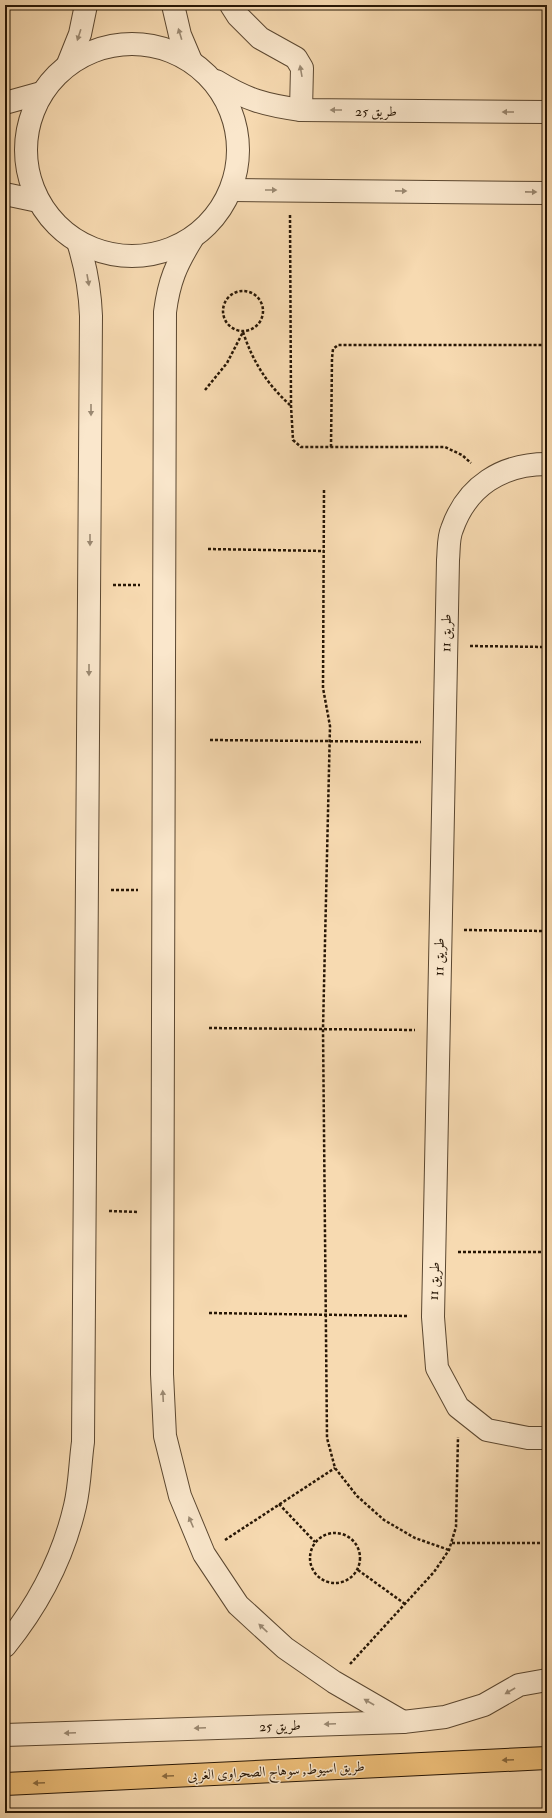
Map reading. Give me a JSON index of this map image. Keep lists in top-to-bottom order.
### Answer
{
  "streets": {
    "main road": ["طريق اسيوط, سوهاج الصحراوى الغربى"],
    "street": ["طريق 25", "طريق 11"]
  },
  "one_way": ["طريق اسيوط, سوهاج الصحراوى الغربى"]
}
